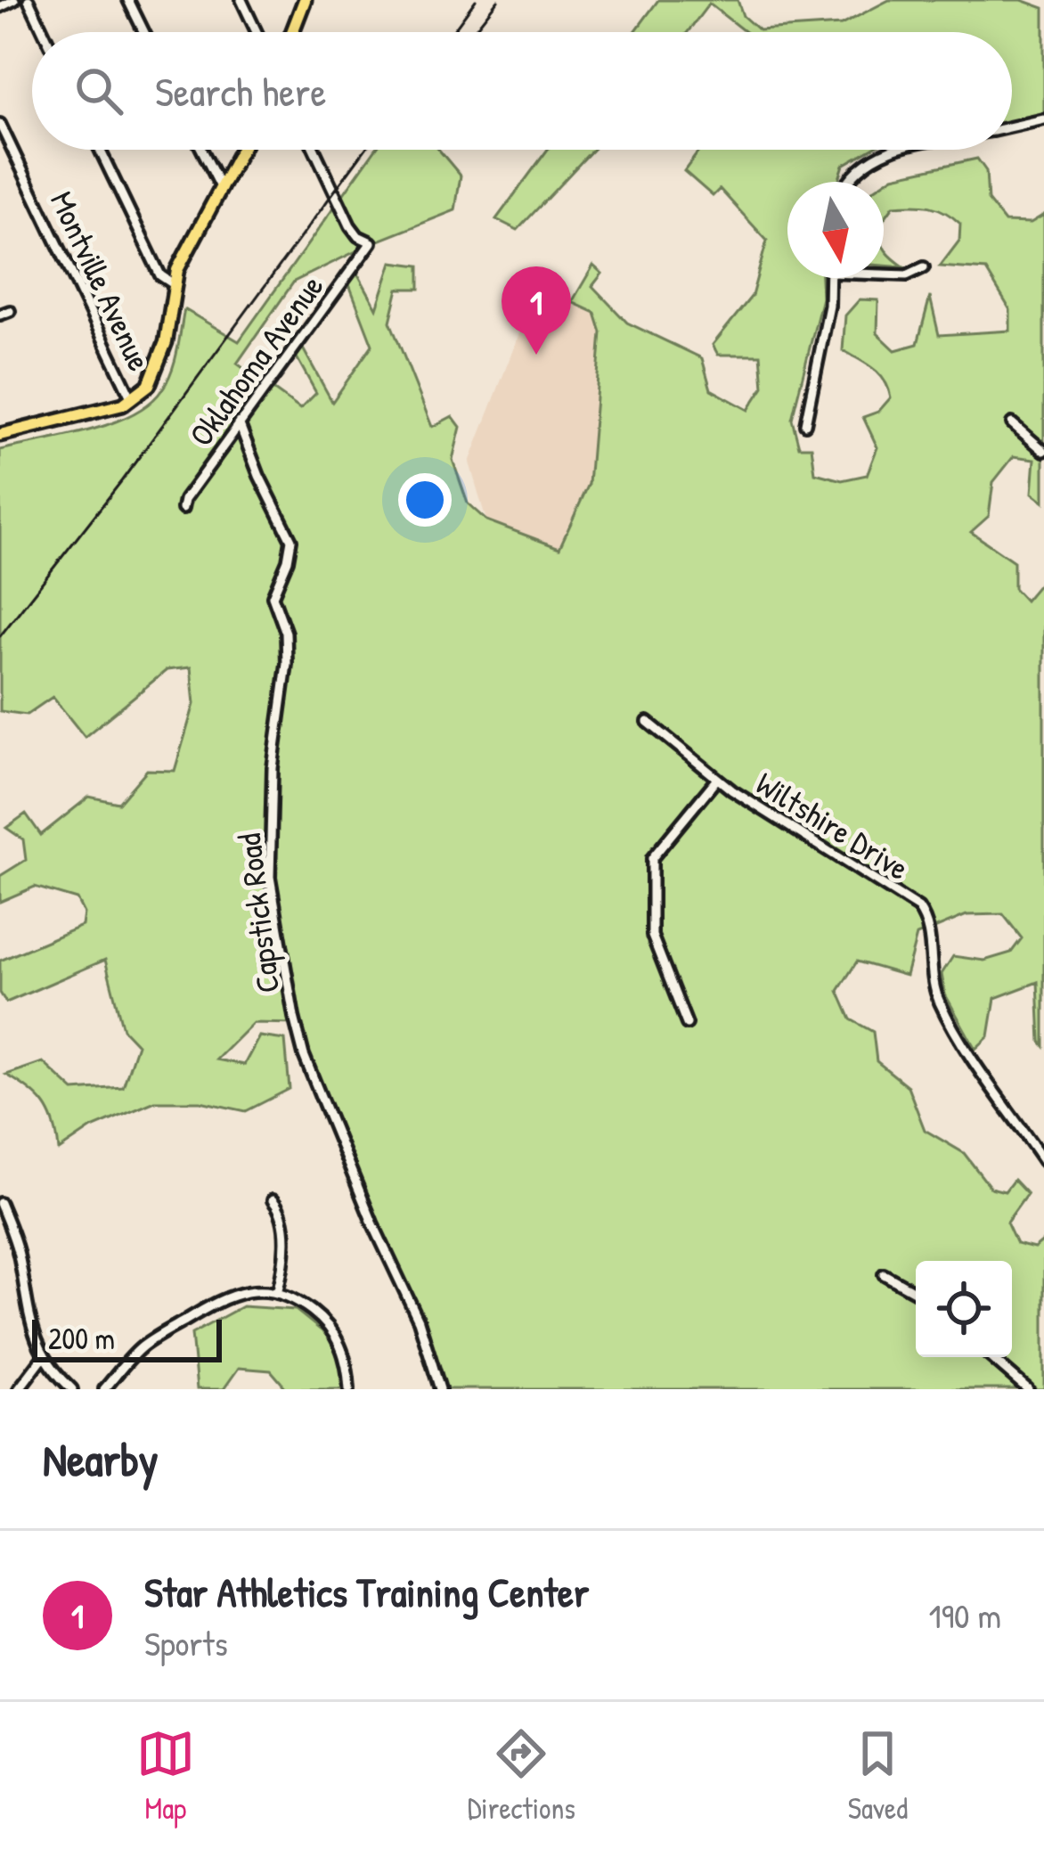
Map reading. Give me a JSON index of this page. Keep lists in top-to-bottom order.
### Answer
{
  "streets": {
    "street": [
      "Montville Avenue",
      "Oklahoma Avenue",
      "Wiltshire Drive",
      "Capstick Road"
    ]
  },
  "crossings": [
    ["Oklahoma Avenue", "Capstick Road"]
  ],
  "scale_bar": "200 m",
  "north": "bottom",
  "page": {
    "search": "Search here",
    "pins": "1",
    "scale": "200 m",
    "heading": "Nearby",
    "list": [
      {
        "mark": "1",
        "name": "Star Athletics Training Center",
        "note": "Sports",
        "value": "190 m"
      }
    ],
    "nav": ["Map", "Directions", "Saved"]
  }
}
